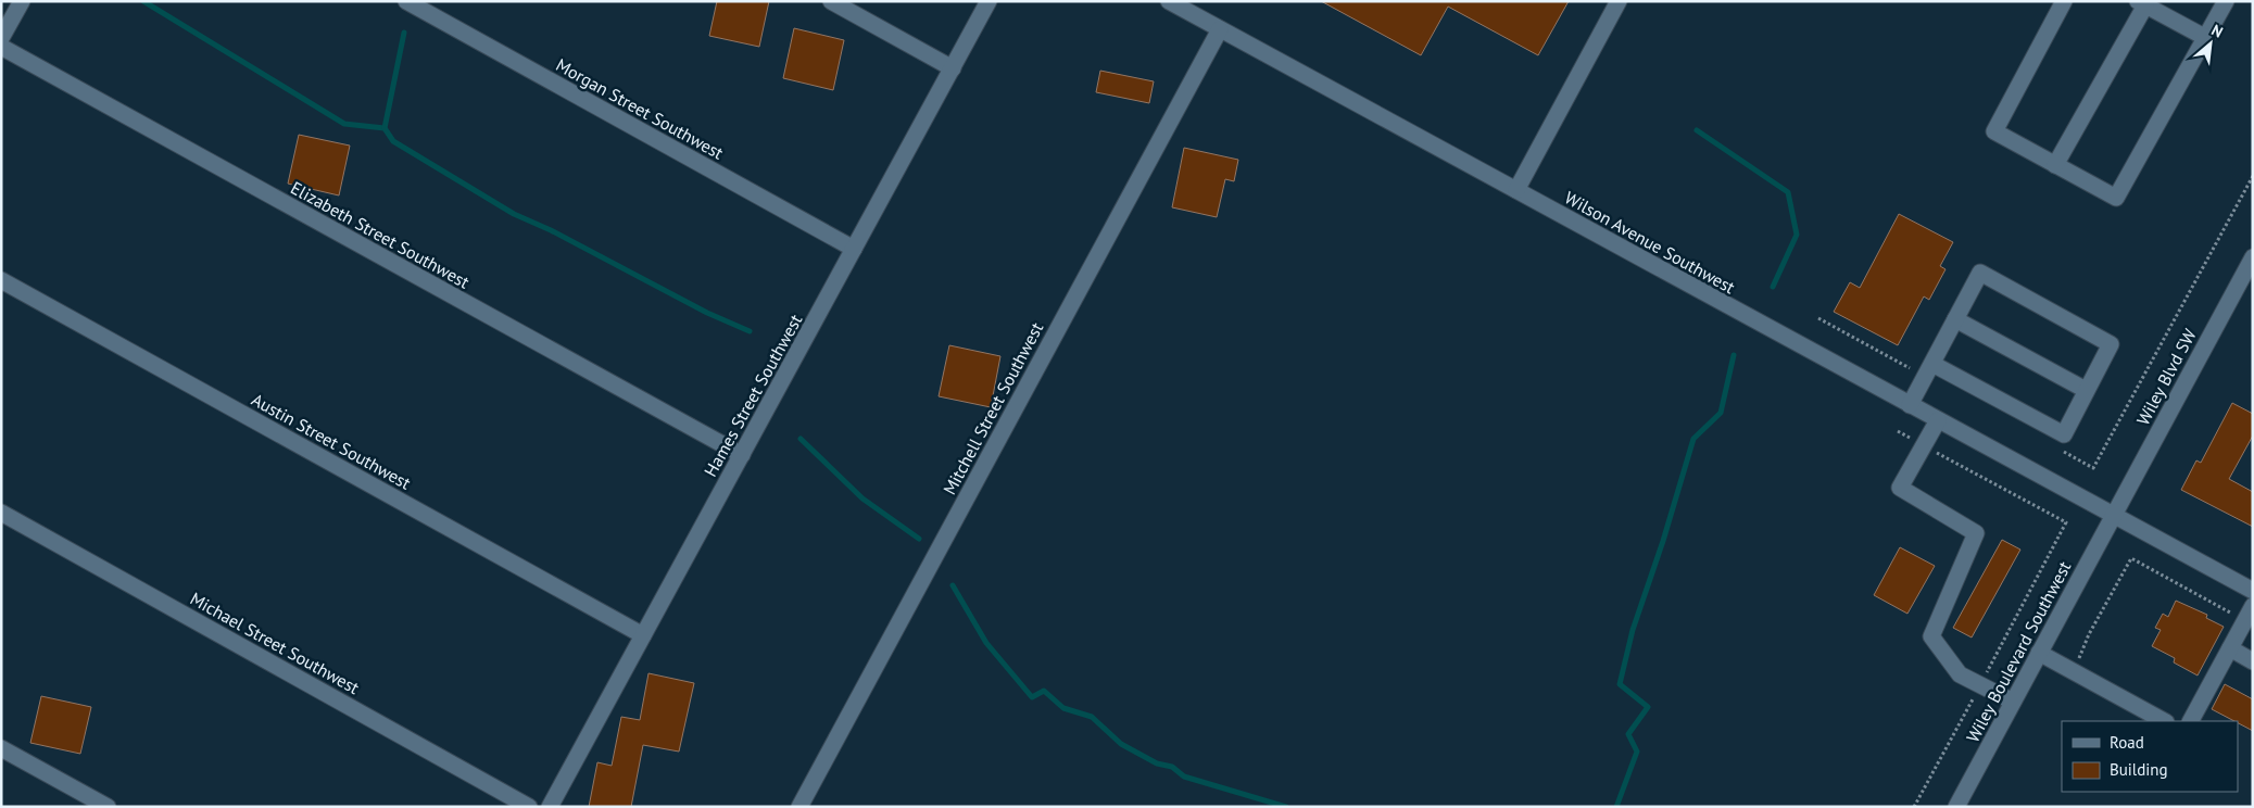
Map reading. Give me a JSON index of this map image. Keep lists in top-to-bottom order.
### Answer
{
  "streets": {
    "street": [
      "Morgan Street Southwest",
      "Elizabeth Street Southwest",
      "Wilson Avenue Southwest",
      "Wiley Blvd SW",
      "Hames Street Southwest",
      "Mitchell Street Southwest",
      "Austin Street Southwest",
      "Michael Street Southwest",
      "Wiley Boulevard Southwest"
    ]
  },
  "crossings": [
    ["Morgan Street Southwest", "Hames Street Southwest"],
    ["Elizabeth Street Southwest", "Hames Street Southwest"],
    ["Wilson Avenue Southwest", "Wiley Blvd SW"],
    ["Wilson Avenue Southwest", "Mitchell Street Southwest"],
    ["Wilson Avenue Southwest", "Wiley Boulevard Southwest"],
    ["Wiley Blvd SW", "Wiley Boulevard Southwest"],
    ["Hames Street Southwest", "Austin Street Southwest"]
  ],
  "legend": ["Road", "Building"],
  "north": "top right"
}
